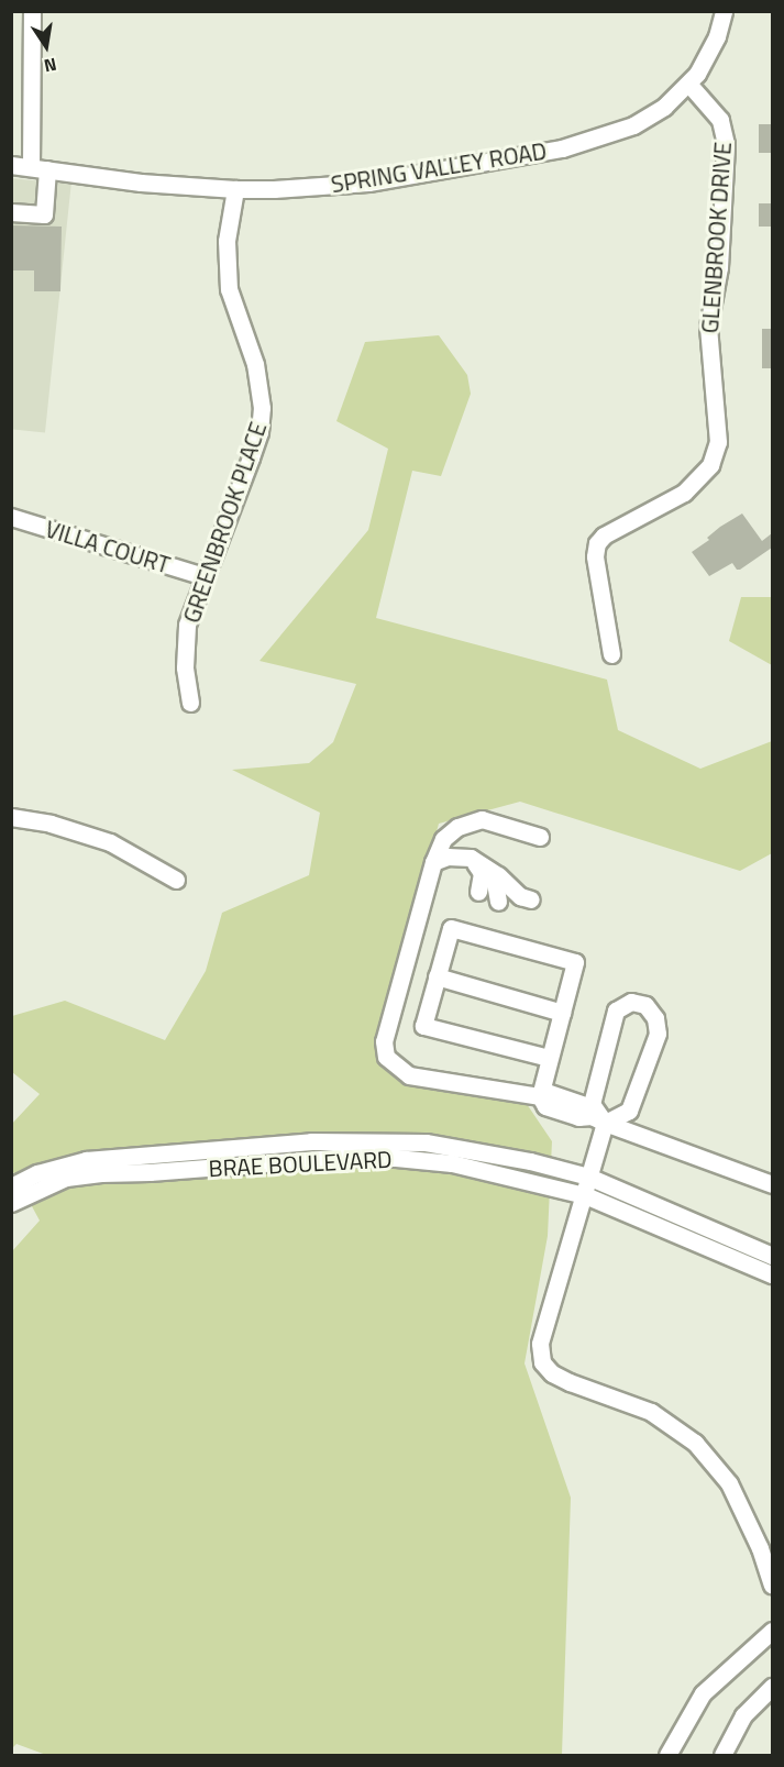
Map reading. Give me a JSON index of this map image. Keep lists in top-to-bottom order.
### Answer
{
  "streets": {
    "street": [
      "SPRING VALLEY ROAD",
      "GLENBROOK DRIVE",
      "GREENBROOK PLACE",
      "VILLA COURT",
      "BRAE BOULEVARD"
    ]
  },
  "crossings": [
    ["SPRING VALLEY ROAD", "GLENBROOK DRIVE"],
    ["SPRING VALLEY ROAD", "GREENBROOK PLACE"],
    ["GREENBROOK PLACE", "VILLA COURT"]
  ],
  "north": "bottom"
}
